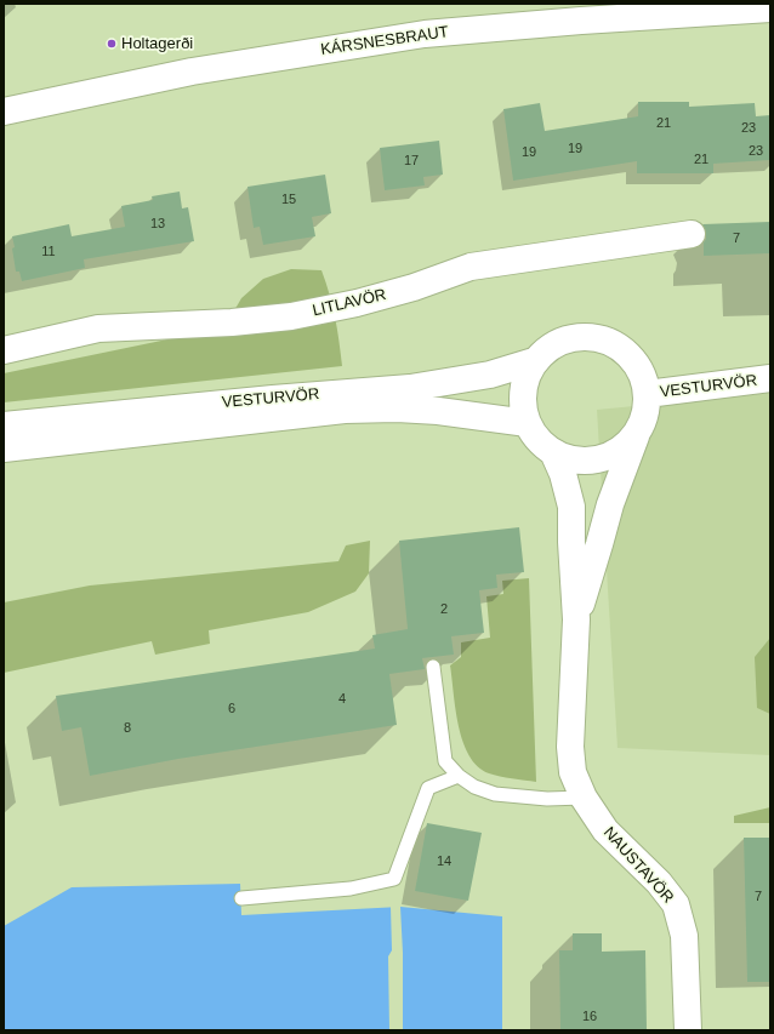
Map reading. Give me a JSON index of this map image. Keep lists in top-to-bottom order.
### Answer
{
  "streets": {
    "street": [
      "KÁRSNESBRAUT",
      "LITLAVÖR",
      "VESTURVÖR",
      "NAUSTAVÖR"
    ]
  },
  "crossings": [
    ["VESTURVÖR", "NAUSTAVÖR"]
  ],
  "places": ["Holtagerði"],
  "house_numbers": [
    "21",
    "23",
    "19",
    "23",
    "19",
    "21",
    "17",
    "15",
    "13",
    "7",
    "11",
    "2",
    "4",
    "6",
    "8",
    "14",
    "7",
    "16"
  ]
}
